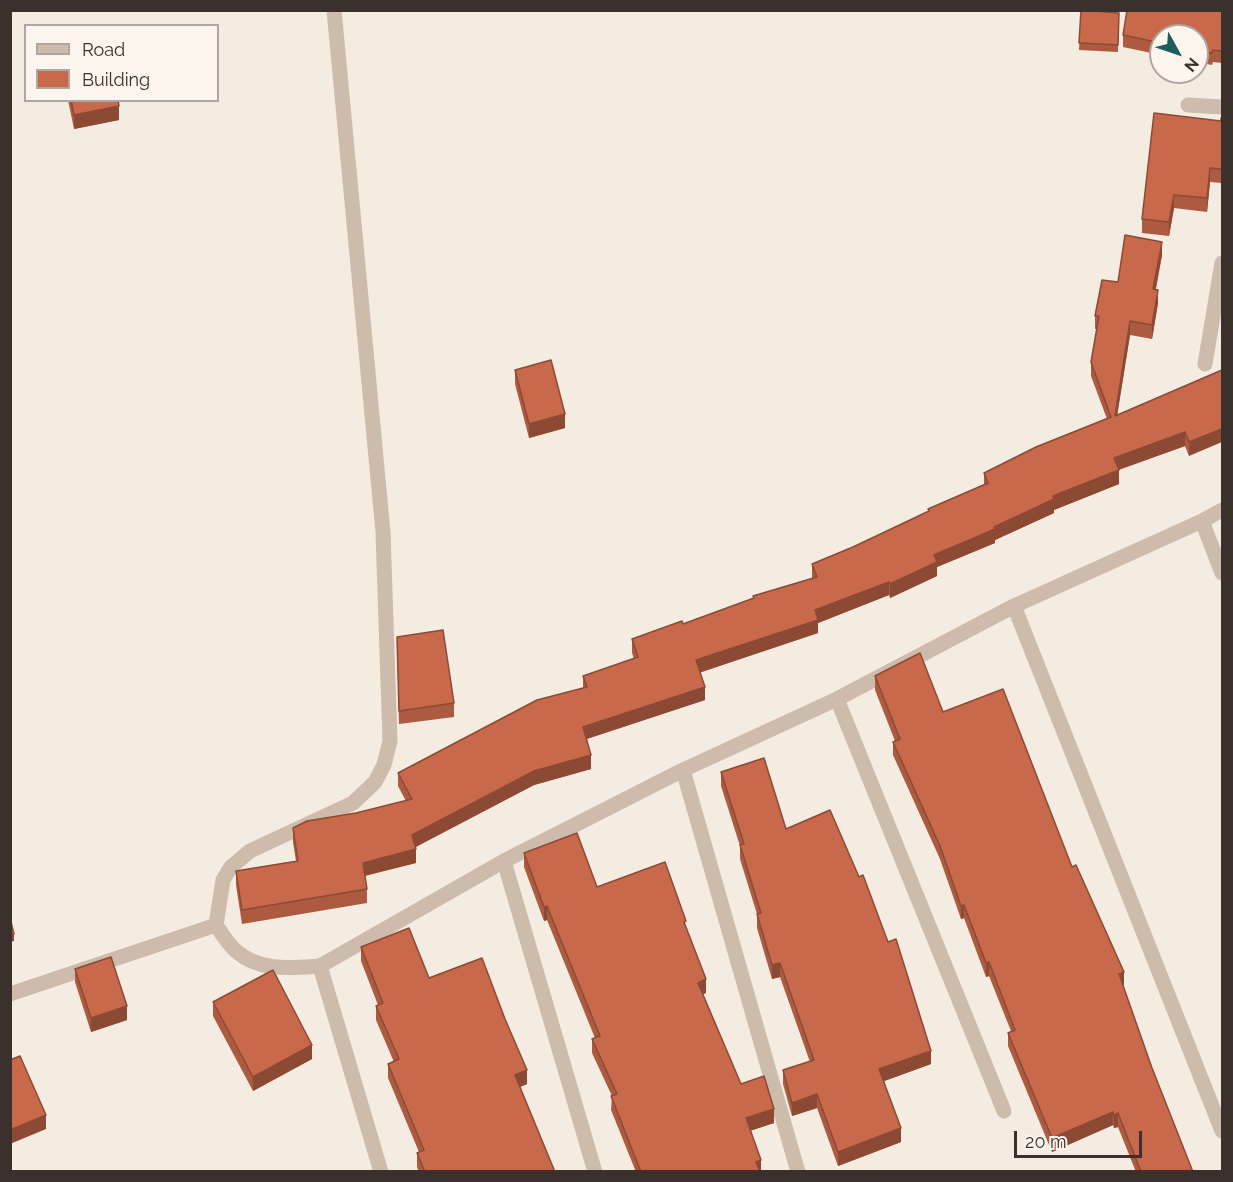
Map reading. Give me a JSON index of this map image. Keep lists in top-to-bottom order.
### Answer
{
  "legend": ["Road", "Building"],
  "scale_bar": "20 m",
  "north": "bottom right"
}
